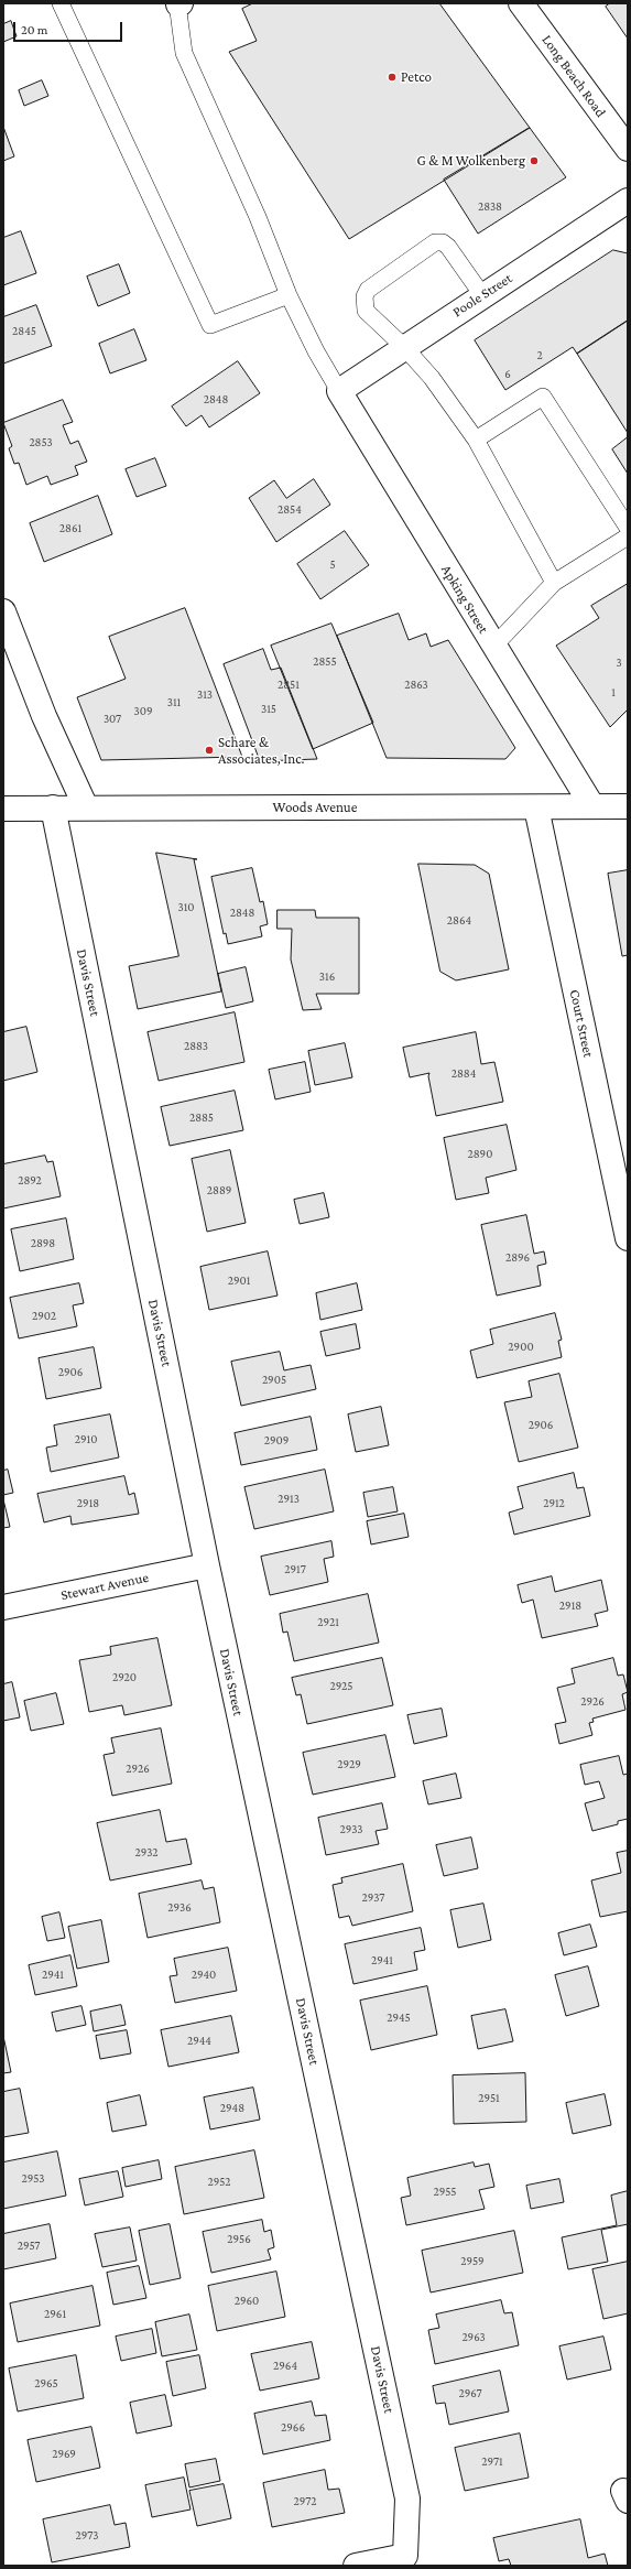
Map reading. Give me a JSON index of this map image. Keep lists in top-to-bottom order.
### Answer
{
  "streets": {
    "street": [
      "Long Beach Road",
      "Poole Street",
      "Apking Street",
      "Woods Avenue",
      "Davis Street",
      "Court Street",
      "Stewart Avenue"
    ]
  },
  "crossings": [
    ["Poole Street", "Apking Street"],
    ["Apking Street", "Woods Avenue"],
    ["Woods Avenue", "Davis Street"],
    ["Woods Avenue", "Court Street"],
    ["Davis Street", "Stewart Avenue"]
  ],
  "places": ["Petco", "G & M Wolkenberg", "Schare & Associates, Inc."],
  "house_numbers": [
    "2838",
    "2845",
    "2",
    "6",
    "2848",
    "2853",
    "2854",
    "2861",
    "5",
    "2855",
    "3",
    "2851",
    "2863",
    "1",
    "313",
    "311",
    "315",
    "309",
    "307",
    "310",
    "2848",
    "2864",
    "316",
    "2883",
    "2884",
    "2885",
    "2890",
    "2892",
    "2889",
    "2898",
    "2896",
    "2901",
    "2902",
    "2900",
    "2906",
    "2905",
    "2906",
    "2910",
    "2909",
    "2913",
    "2918",
    "2912",
    "2917",
    "2918",
    "2921",
    "2920",
    "2925",
    "2926",
    "2929",
    "2926",
    "2933",
    "2932",
    "2937",
    "2936",
    "2941",
    "2941",
    "2940",
    "2945",
    "2944",
    "2951",
    "2948",
    "2953",
    "2952",
    "2955",
    "2956",
    "2957",
    "2959",
    "2960",
    "2961",
    "2963",
    "2964",
    "2965",
    "2967",
    "2966",
    "2969",
    "2971",
    "2972",
    "2973"
  ],
  "scale_bar": "20 m"
}
